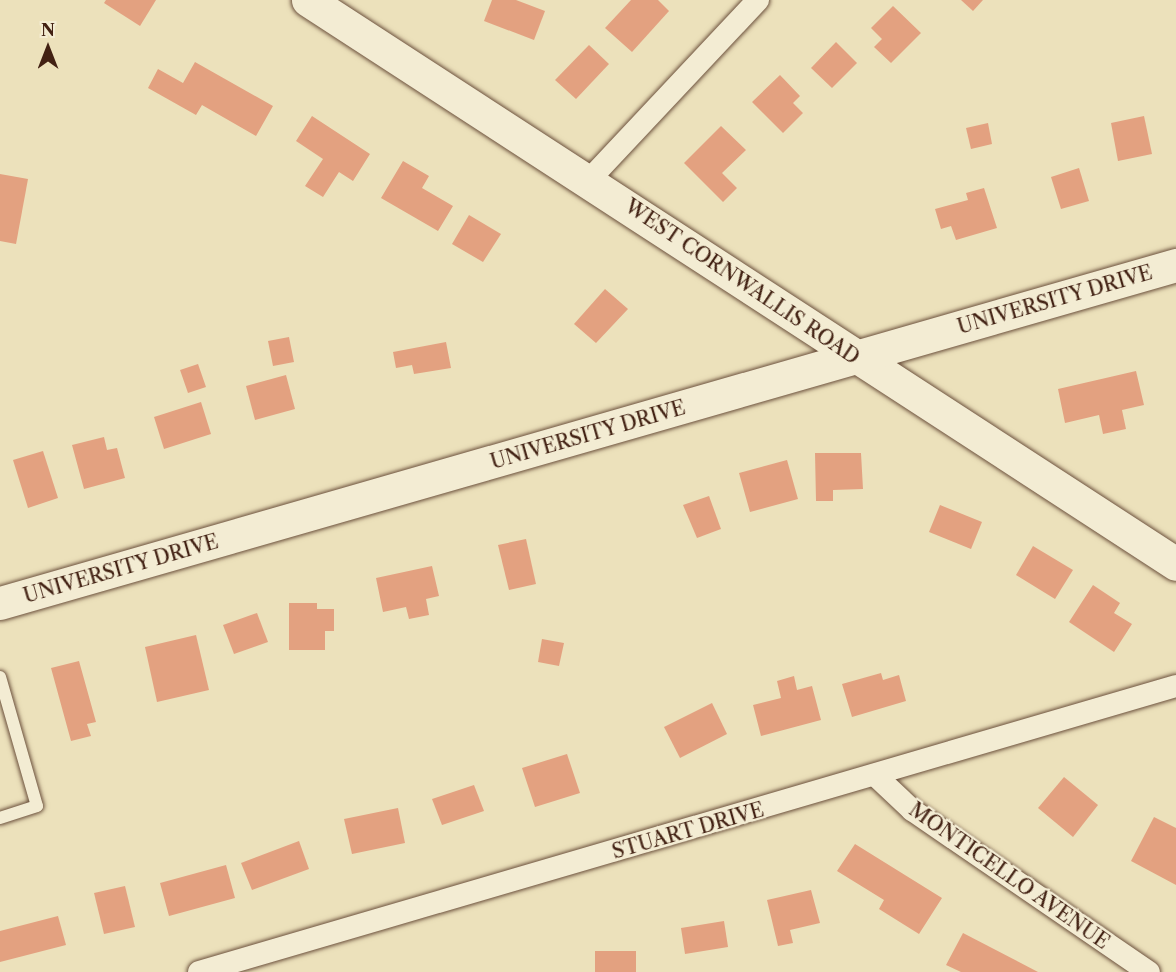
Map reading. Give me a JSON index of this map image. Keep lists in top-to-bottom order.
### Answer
{
  "streets": {
    "street": [
      "WEST CORNWALLIS ROAD",
      "UNIVERSITY DRIVE",
      "STUART DRIVE",
      "MONTICELLO AVENUE"
    ]
  },
  "crossings": [
    ["WEST CORNWALLIS ROAD", "UNIVERSITY DRIVE"],
    ["STUART DRIVE", "MONTICELLO AVENUE"]
  ],
  "north": "top"
}
